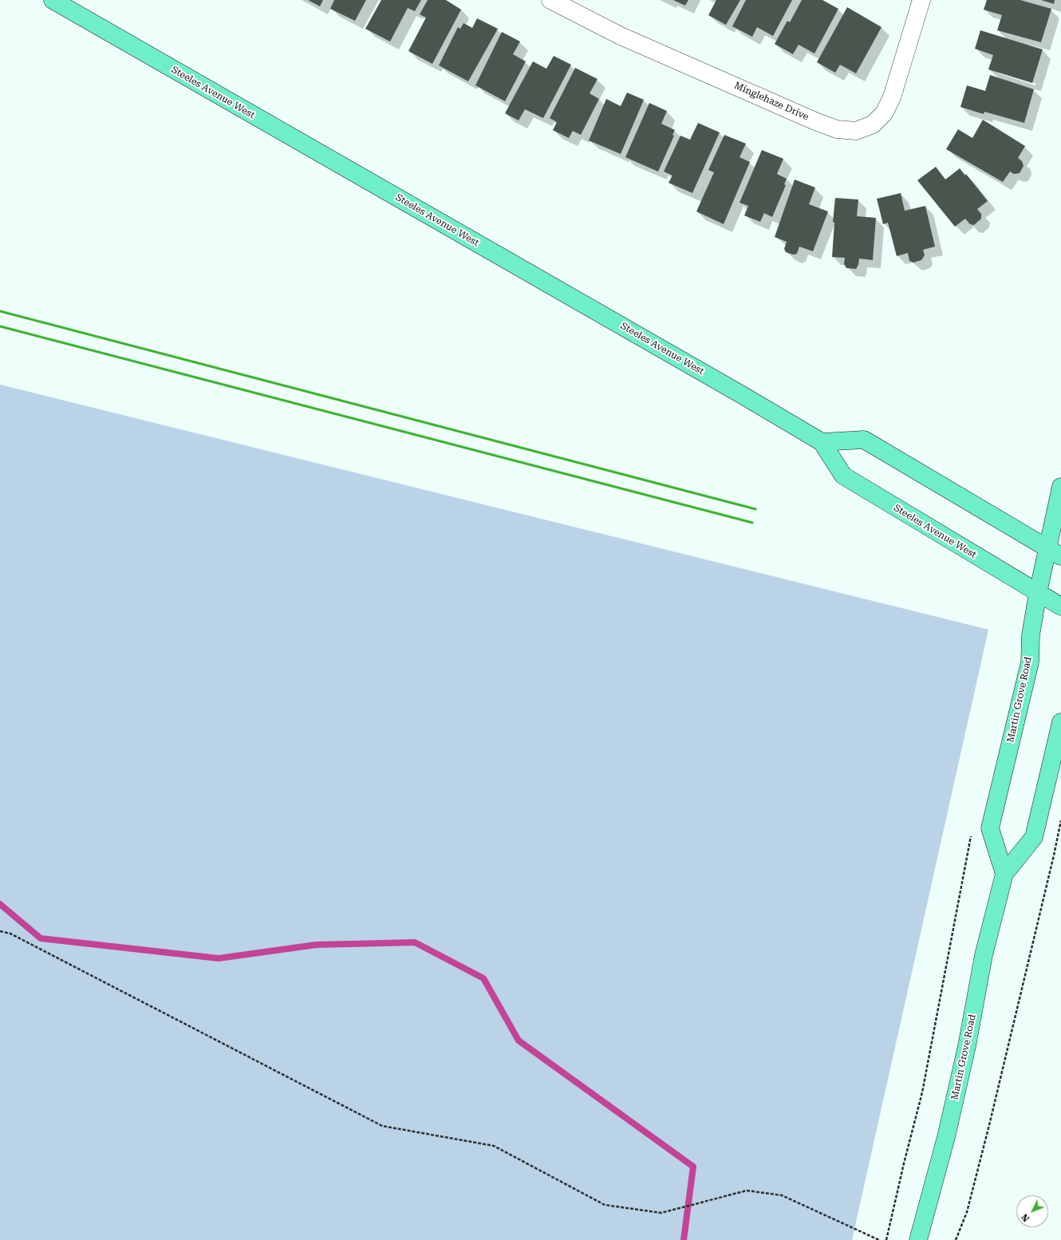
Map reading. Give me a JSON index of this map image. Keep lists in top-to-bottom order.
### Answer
{
  "streets": {
    "main road": ["Steeles Avenue West", "Martin Grove Road"],
    "street": ["Minglehaze Drive"]
  },
  "crossings": [
    ["Steeles Avenue West", "Martin Grove Road"]
  ],
  "north": "bottom left"
}
